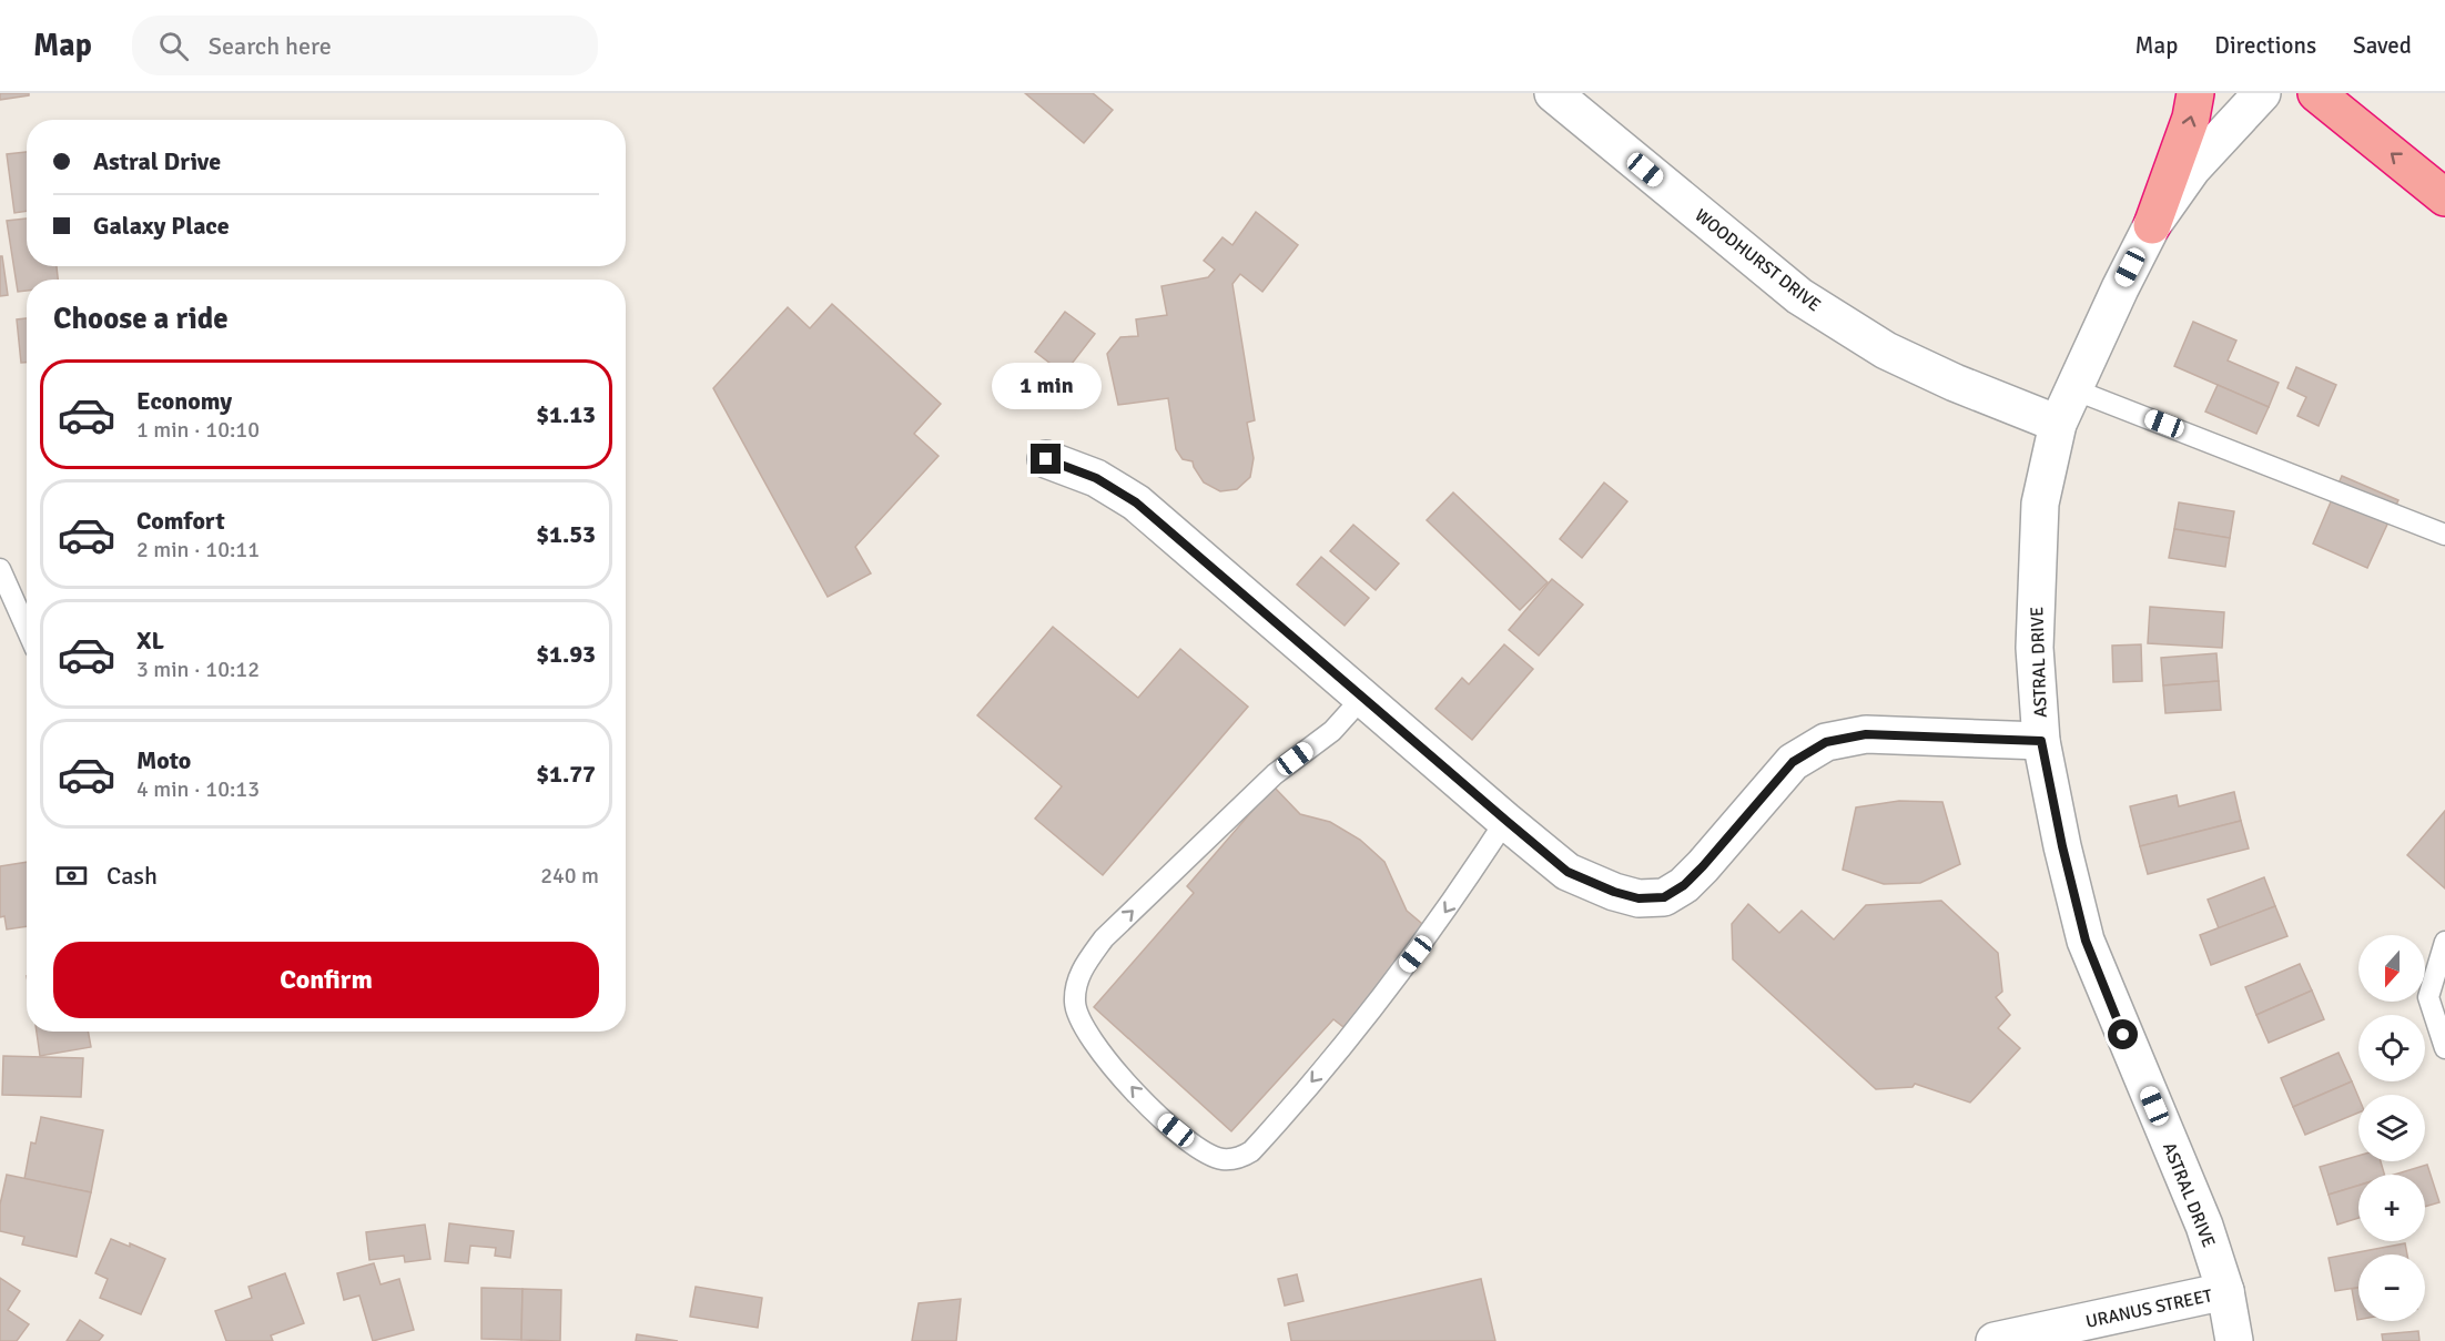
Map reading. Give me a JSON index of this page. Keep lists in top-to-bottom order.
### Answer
{
  "streets": {
    "street": ["WOODHURST DRIVE", "ASTRAL DRIVE", "URANUS STREET"]
  },
  "crossings": [
    ["WOODHURST DRIVE", "ASTRAL DRIVE"],
    ["ASTRAL DRIVE", "URANUS STREET"]
  ],
  "north": "bottom",
  "page": {
    "header": "Map",
    "search": "Search here",
    "nav": ["Map", "Directions", "Saved"],
    "banner": ["Astral Drive", "Galaxy Place"],
    "heading": "Choose a ride",
    "list": [
      {
        "name": "Economy",
        "note": "1 min · 10:10",
        "value": "$1.13"
      },
      {
        "name": "Comfort",
        "note": "2 min · 10:11",
        "value": "$1.53"
      },
      {
        "name": "XL",
        "note": "3 min · 10:12",
        "value": "$1.93"
      },
      {
        "name": "Moto",
        "note": "4 min · 10:13",
        "value": "$1.77"
      }
    ],
    "bubble": "1 min",
    "pay": ["Cash", "240 m"],
    "buttons": "Confirm",
    "map_buttons": ["+", "−"]
  }
}
